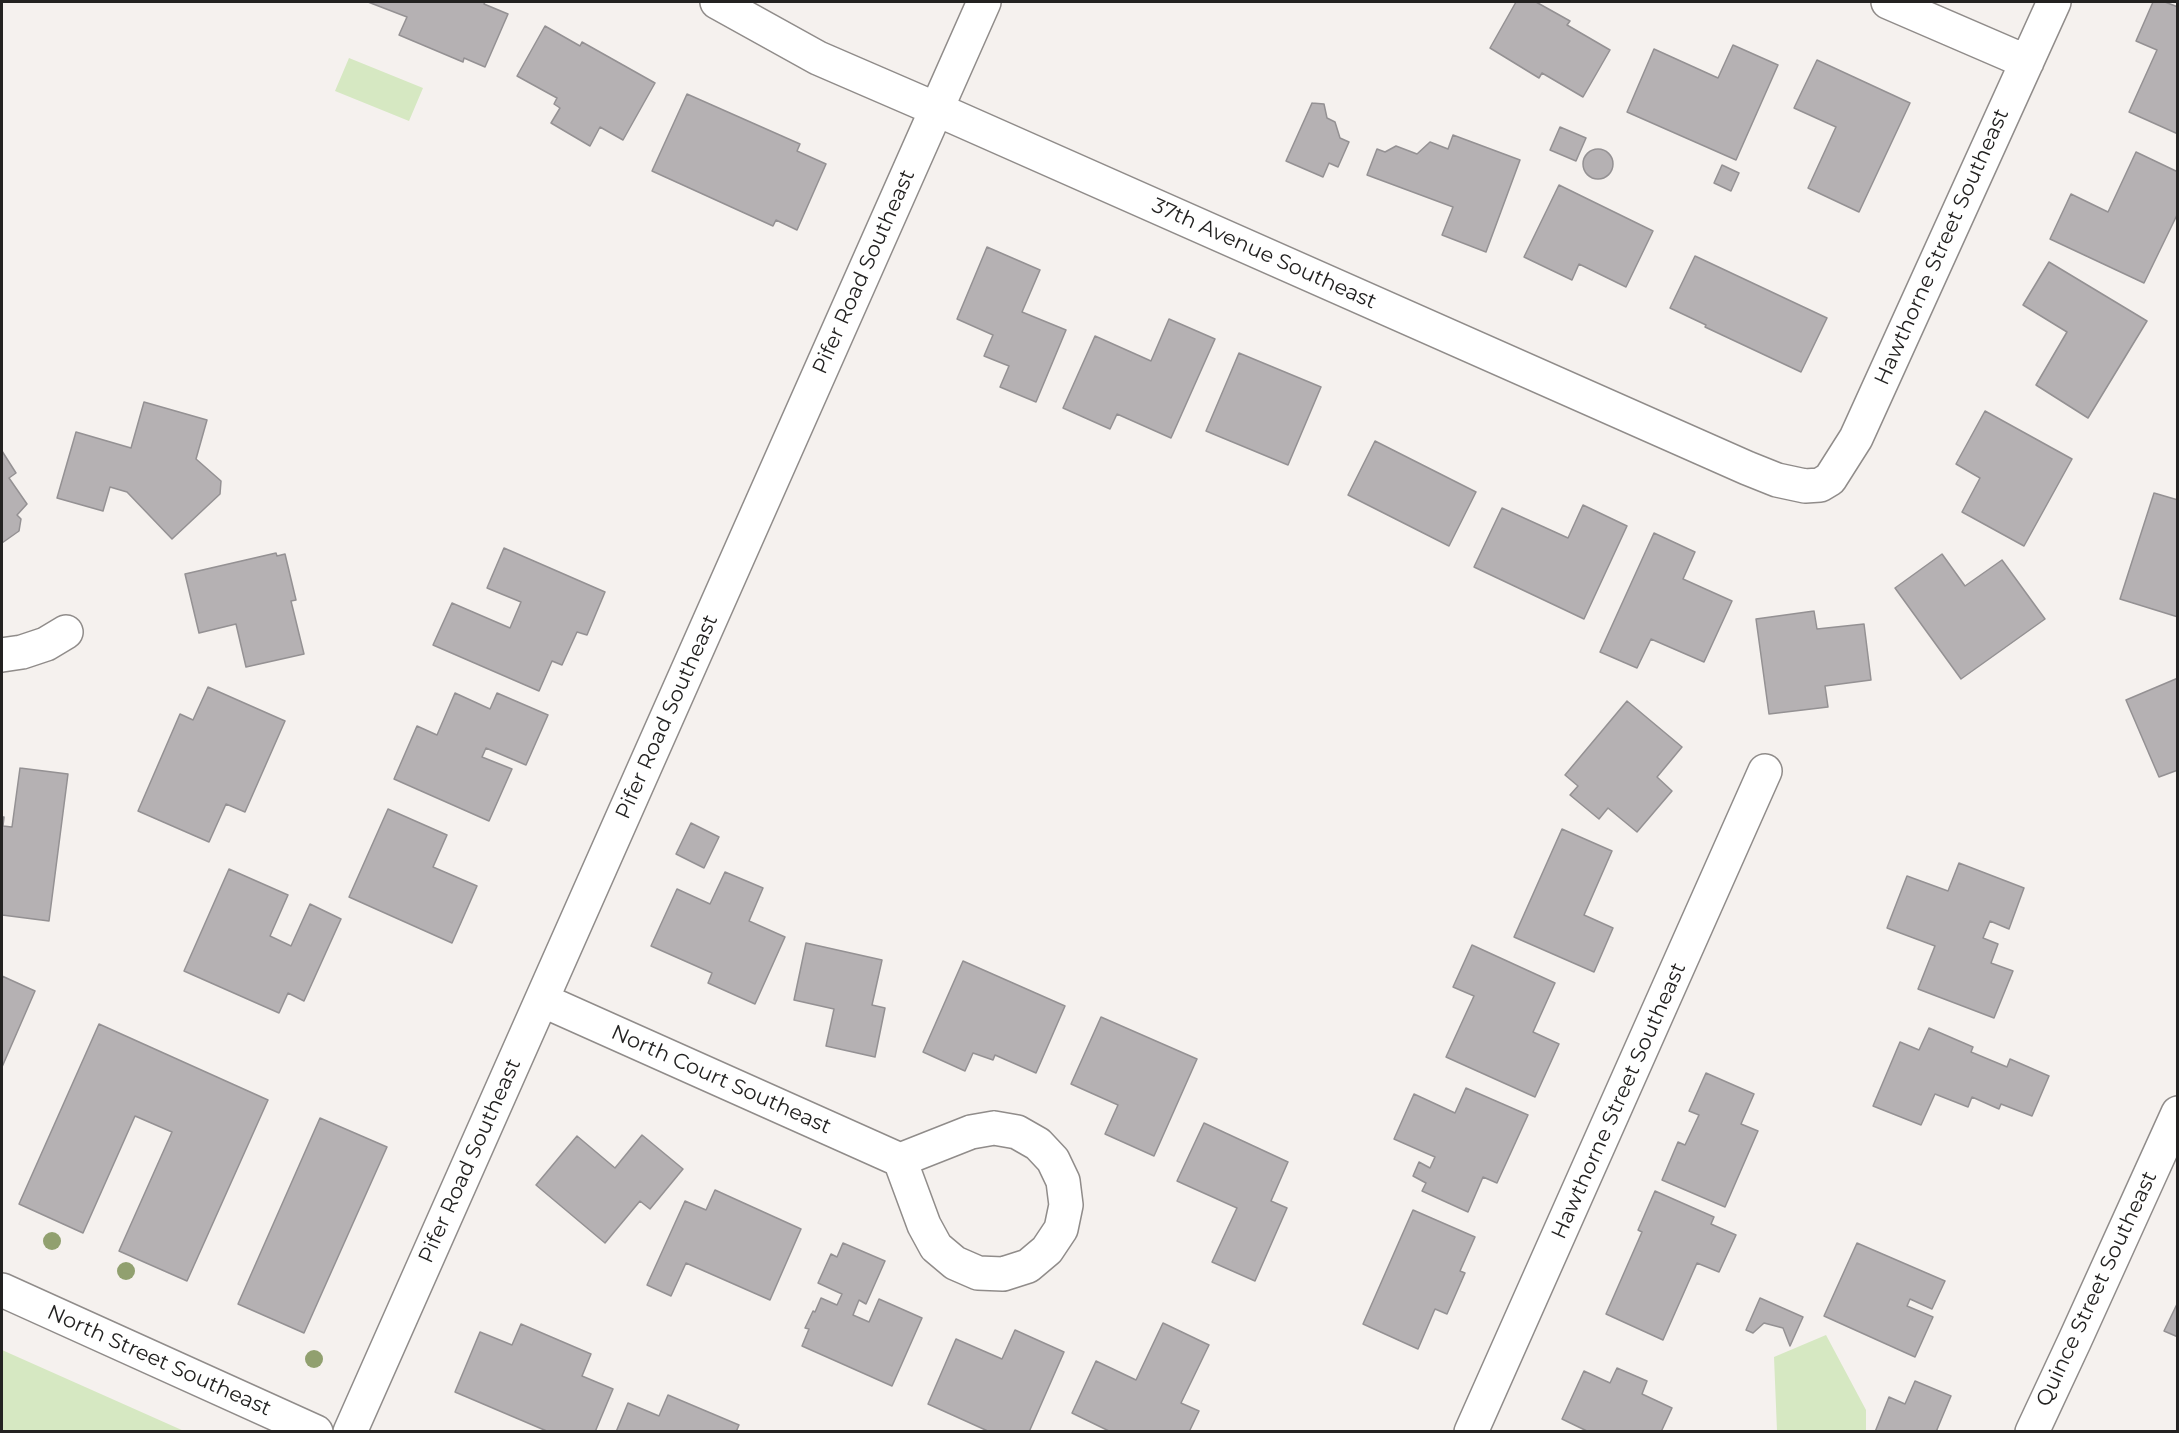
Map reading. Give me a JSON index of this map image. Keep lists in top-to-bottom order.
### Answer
{
  "streets": {
    "street": [
      "Hawthorne Street Southeast",
      "37th Avenue Southeast",
      "Pifer Road Southeast",
      "North Court Southeast",
      "Quince Street Southeast",
      "North Street Southeast"
    ]
  },
  "crossings": [
    ["Hawthorne Street Southeast", "37th Avenue Southeast"],
    ["37th Avenue Southeast", "Pifer Road Southeast"],
    ["Pifer Road Southeast", "North Court Southeast"]
  ]
}
